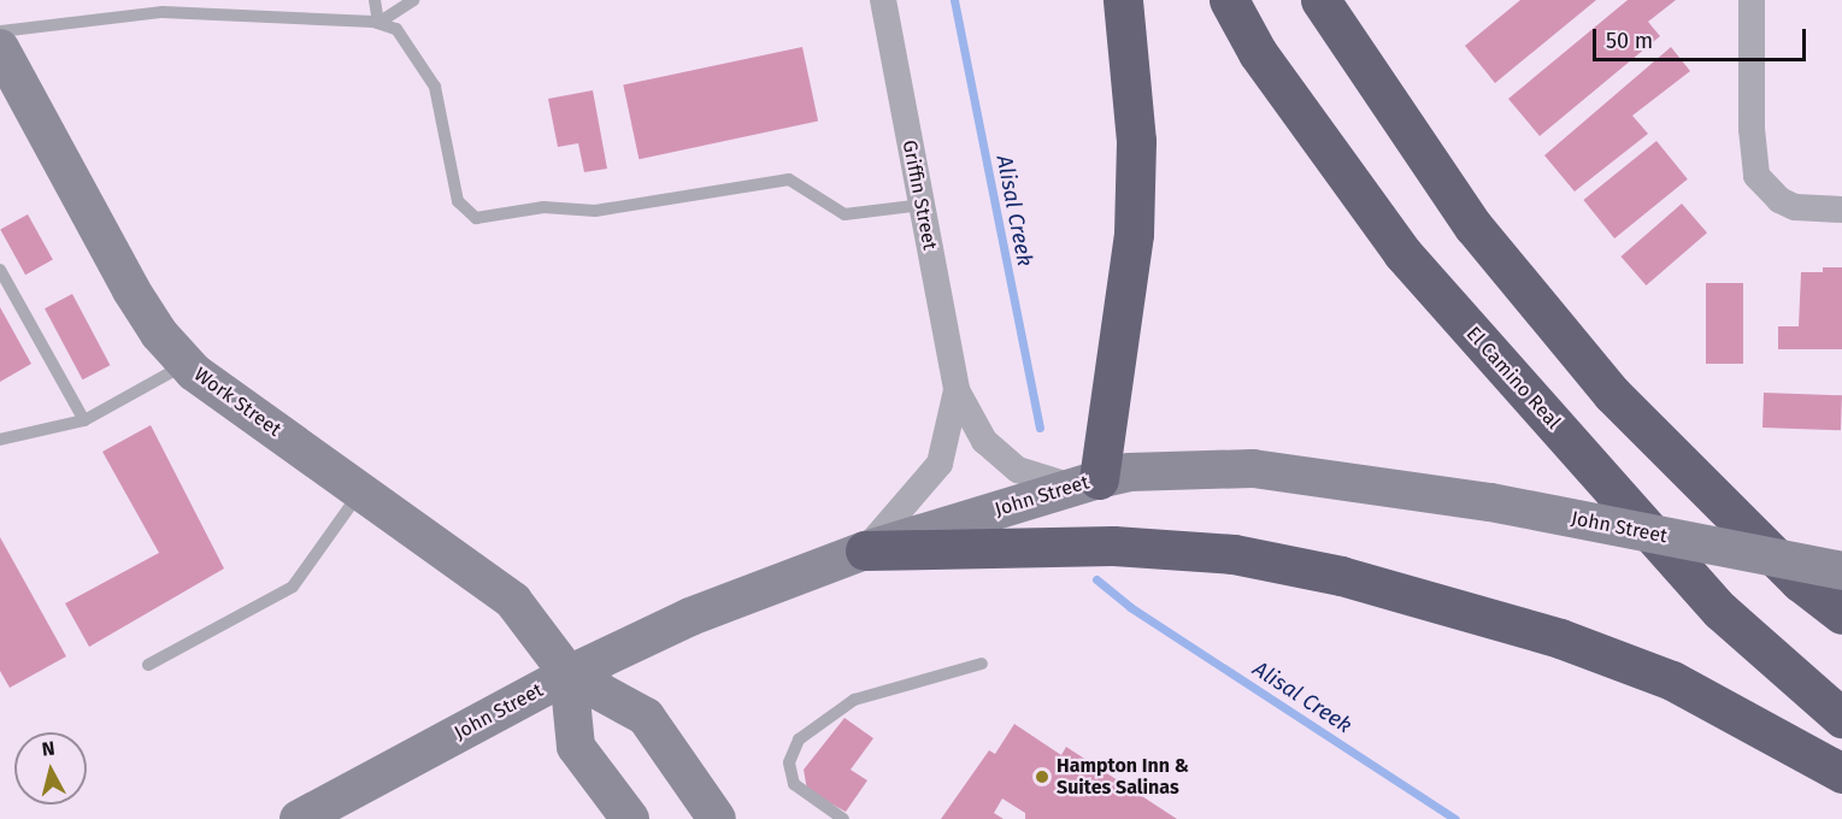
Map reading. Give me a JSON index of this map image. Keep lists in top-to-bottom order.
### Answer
{
  "streets": {
    "highway": ["El Camino Real"],
    "main road": ["Work Street", "John Street"],
    "street": ["Griffin Street"]
  },
  "crossings": [
    ["Griffin Street", "John Street"],
    ["Work Street", "John Street"]
  ],
  "water": ["Alisal Creek"],
  "places": ["Hampton Inn & Suites Salinas"],
  "scale_bar": "50 m",
  "north": "top"
}
